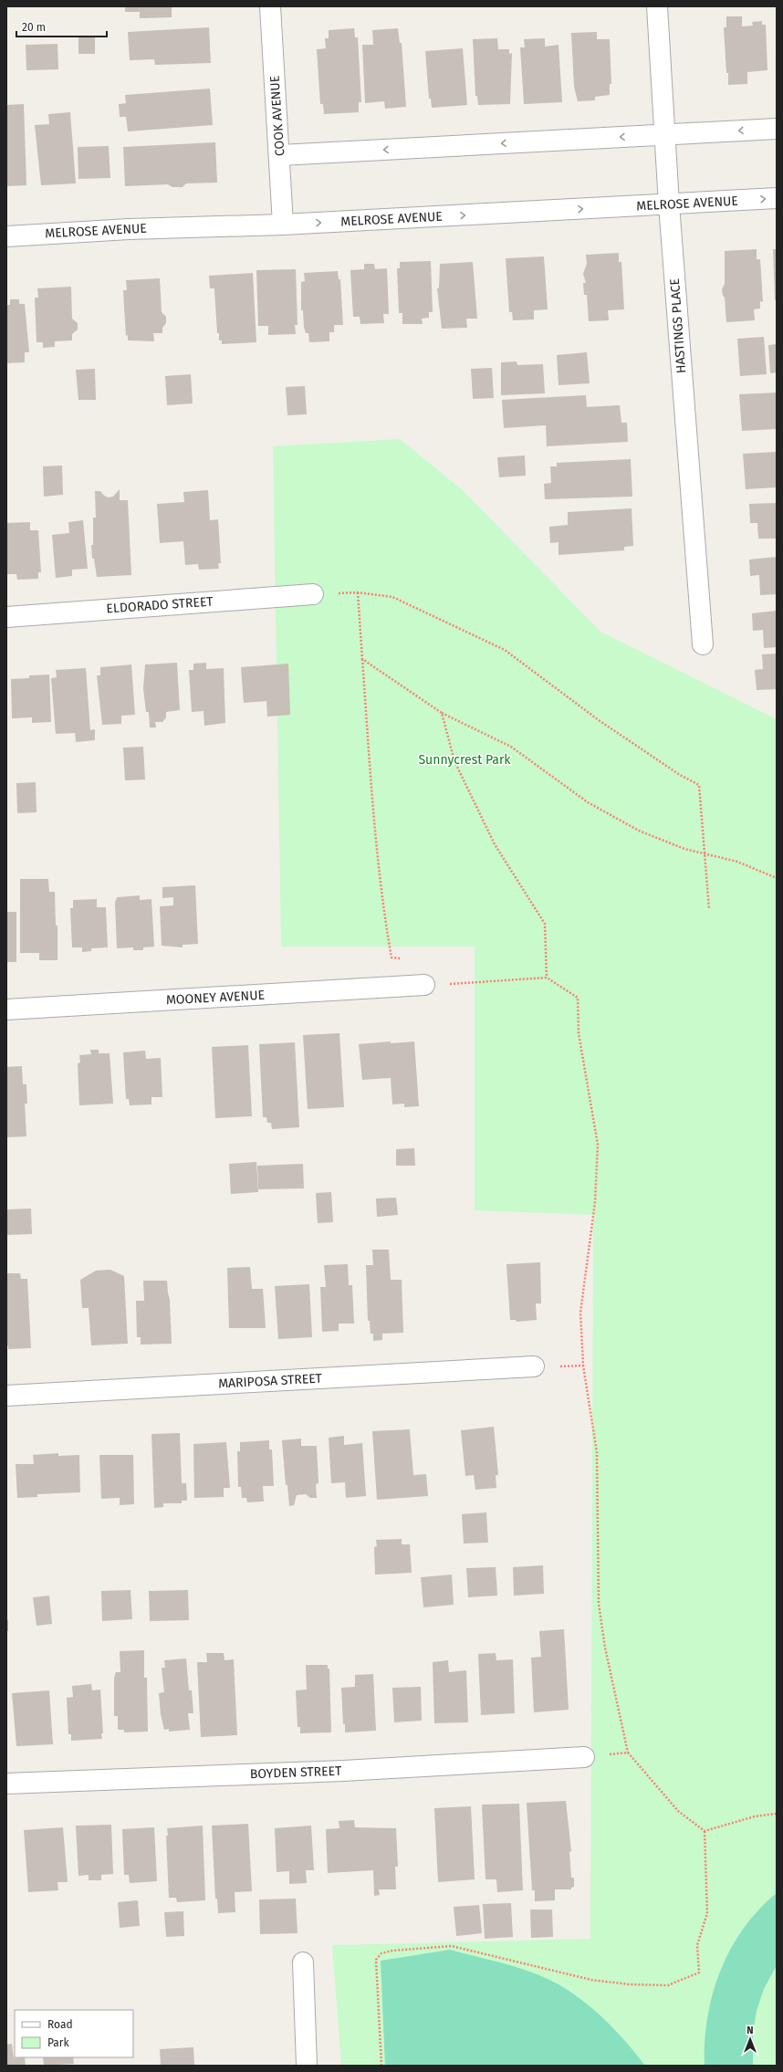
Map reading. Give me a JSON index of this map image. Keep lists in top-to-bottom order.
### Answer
{
  "streets": {
    "street": [
      "COOK AVENUE",
      "MELROSE AVENUE",
      "HASTINGS PLACE",
      "ELDORADO STREET",
      "MOONEY AVENUE",
      "MARIPOSA STREET",
      "BOYDEN STREET"
    ]
  },
  "crossings": [
    ["COOK AVENUE", "MELROSE AVENUE"],
    ["MELROSE AVENUE", "HASTINGS PLACE"]
  ],
  "parks": ["Sunnycrest Park"],
  "legend": ["Road", "Park"],
  "scale_bar": "20 m",
  "north": "top"
}
